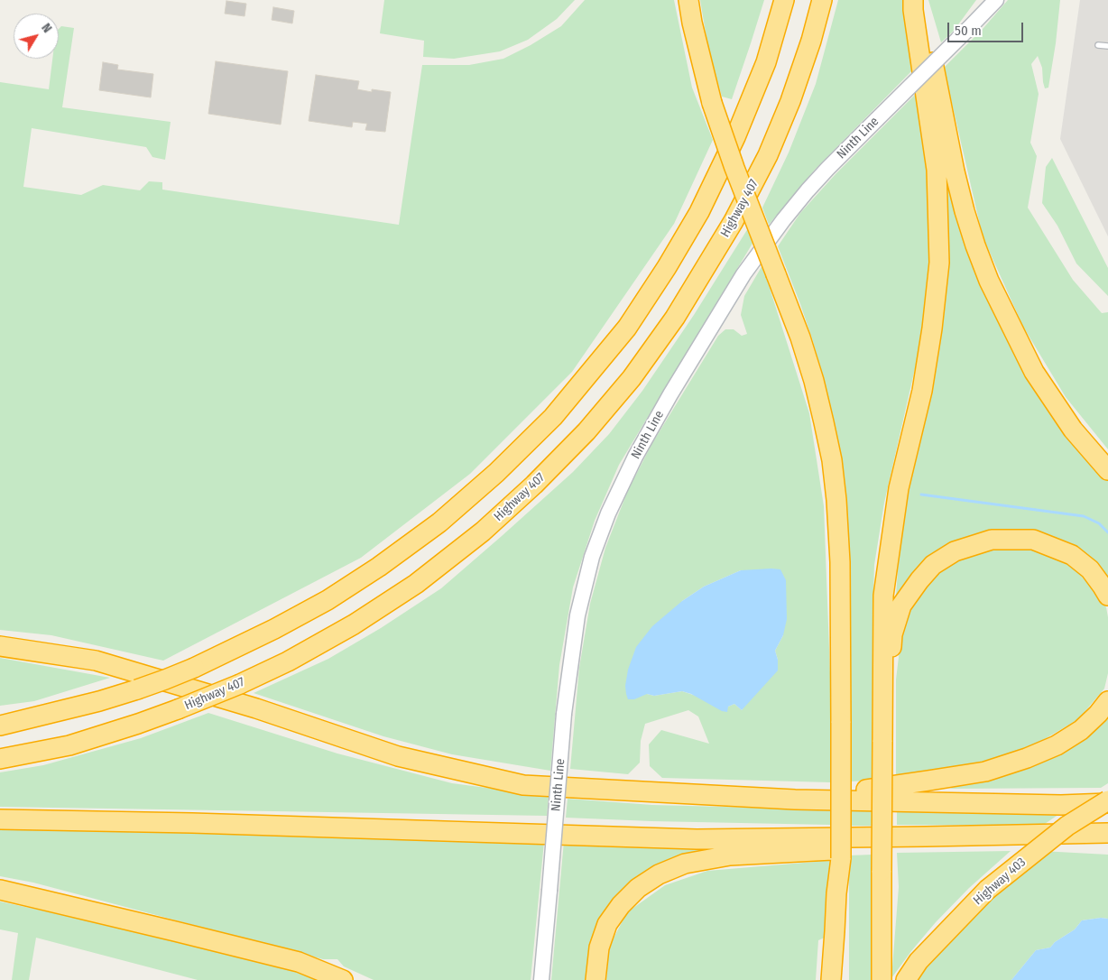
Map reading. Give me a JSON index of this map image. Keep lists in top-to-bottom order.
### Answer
{
  "streets": {
    "highway": ["Highway 407", "Highway 403"],
    "main road": ["Ninth Line"]
  },
  "scale_bar": "50 m",
  "north": "top right"
}
